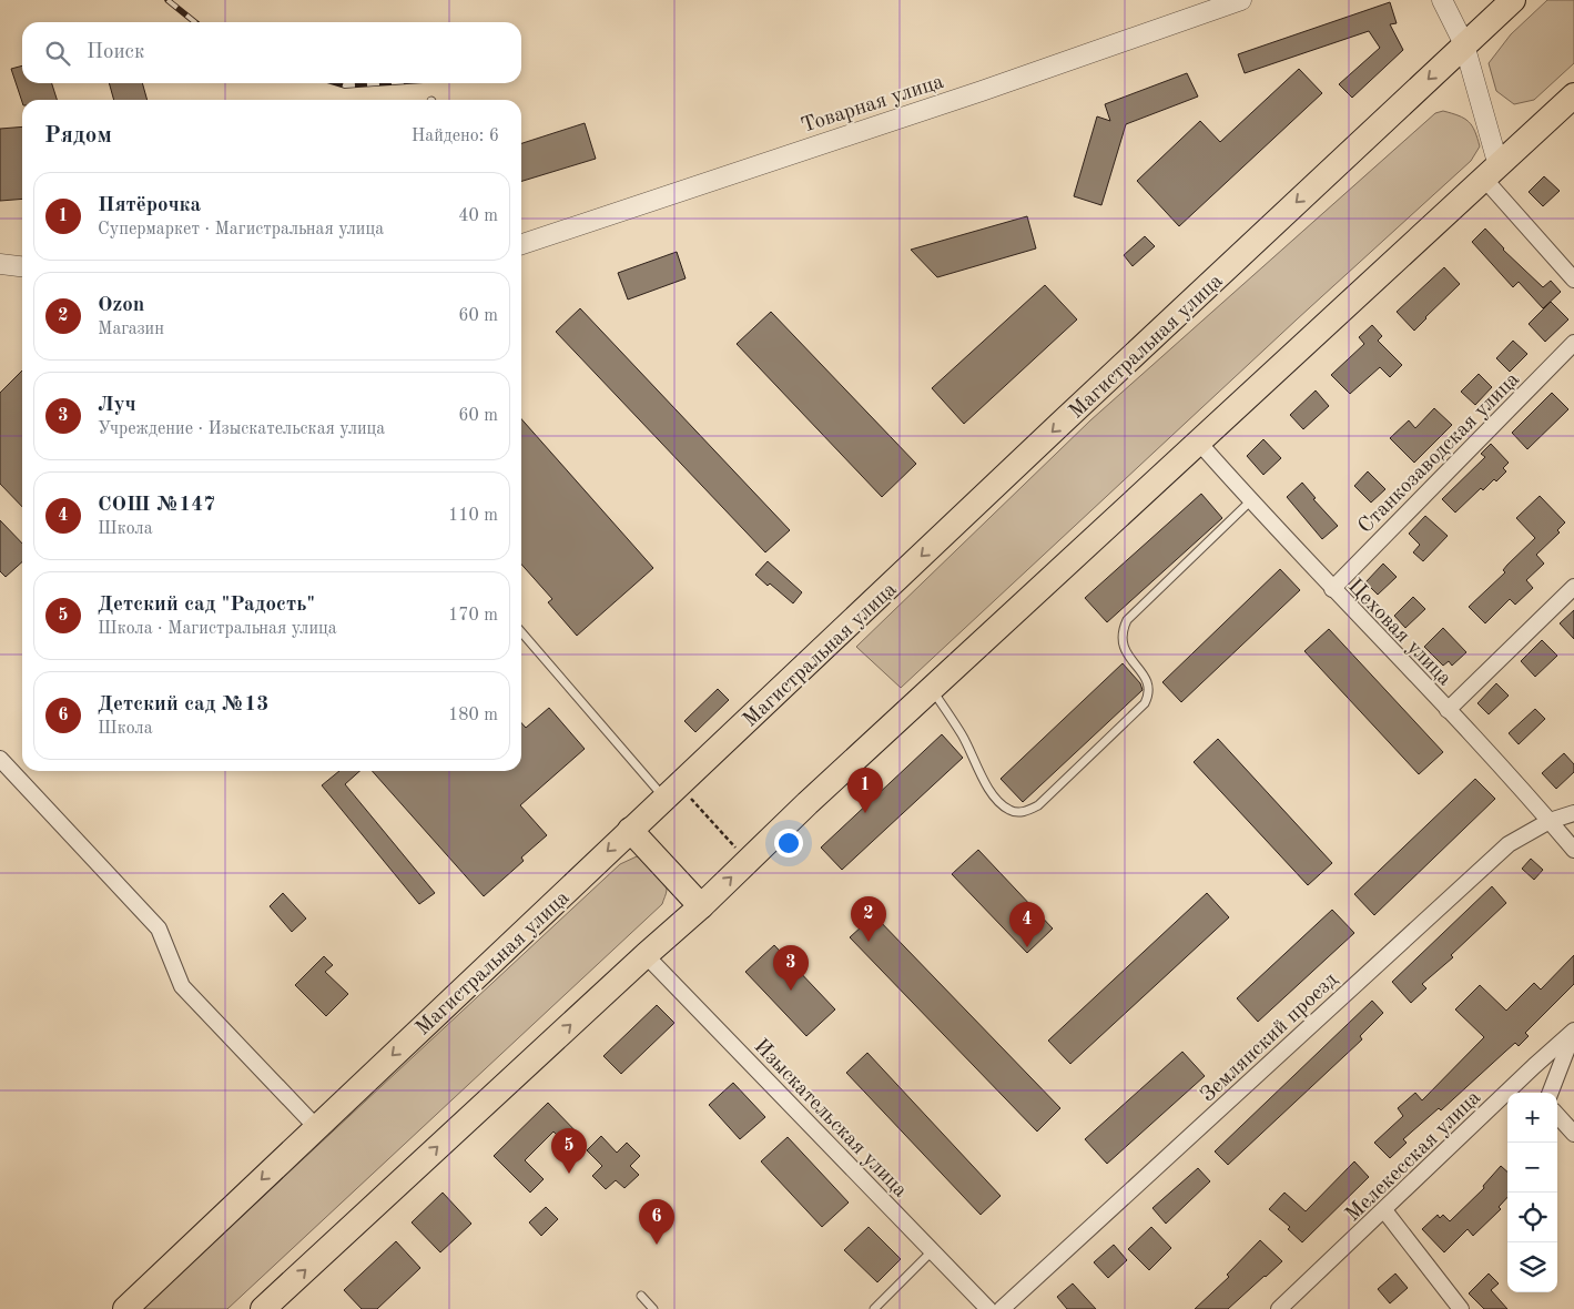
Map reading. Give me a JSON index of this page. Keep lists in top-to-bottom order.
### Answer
{
  "streets": {
    "main road": ["Магистральная улица"],
    "street": [
      "Товарная улица",
      "Станкозаводская улица",
      "Цеховая улица",
      "Землянский проезд",
      "Изыскательская улица",
      "Мелекесская улица"
    ]
  },
  "crossings": [
    ["Станкозаводская улица", "Цеховая улица"],
    ["Цеховая улица", "Землянский проезд"]
  ],
  "page": {
    "search": "Поиск",
    "heading": ["Рядом", "Найдено: 6"],
    "list": [
      {
        "mark": "1",
        "name": "Пятёрочка",
        "note": "Супермаркет · Магистральная улица",
        "value": "40 m"
      },
      {
        "mark": "2",
        "name": "Ozon",
        "note": "Магазин",
        "value": "60 m"
      },
      {
        "mark": "3",
        "name": "Луч",
        "note": "Учреждение · Изыскательская улица",
        "value": "60 m"
      },
      {
        "mark": "4",
        "name": "СОШ №147",
        "note": "Школа",
        "value": "110 m"
      },
      {
        "mark": "5",
        "name": "Детский сад \"Радость\"",
        "note": "Школа · Магистральная улица",
        "value": "170 m"
      },
      {
        "mark": "6",
        "name": "Детский сад №13",
        "note": "Школа",
        "value": "180 m"
      }
    ],
    "pins": [
      "1",
      "2",
      "4",
      "3",
      "5",
      "6"
    ],
    "map_buttons": ["+", "−"]
  }
}
